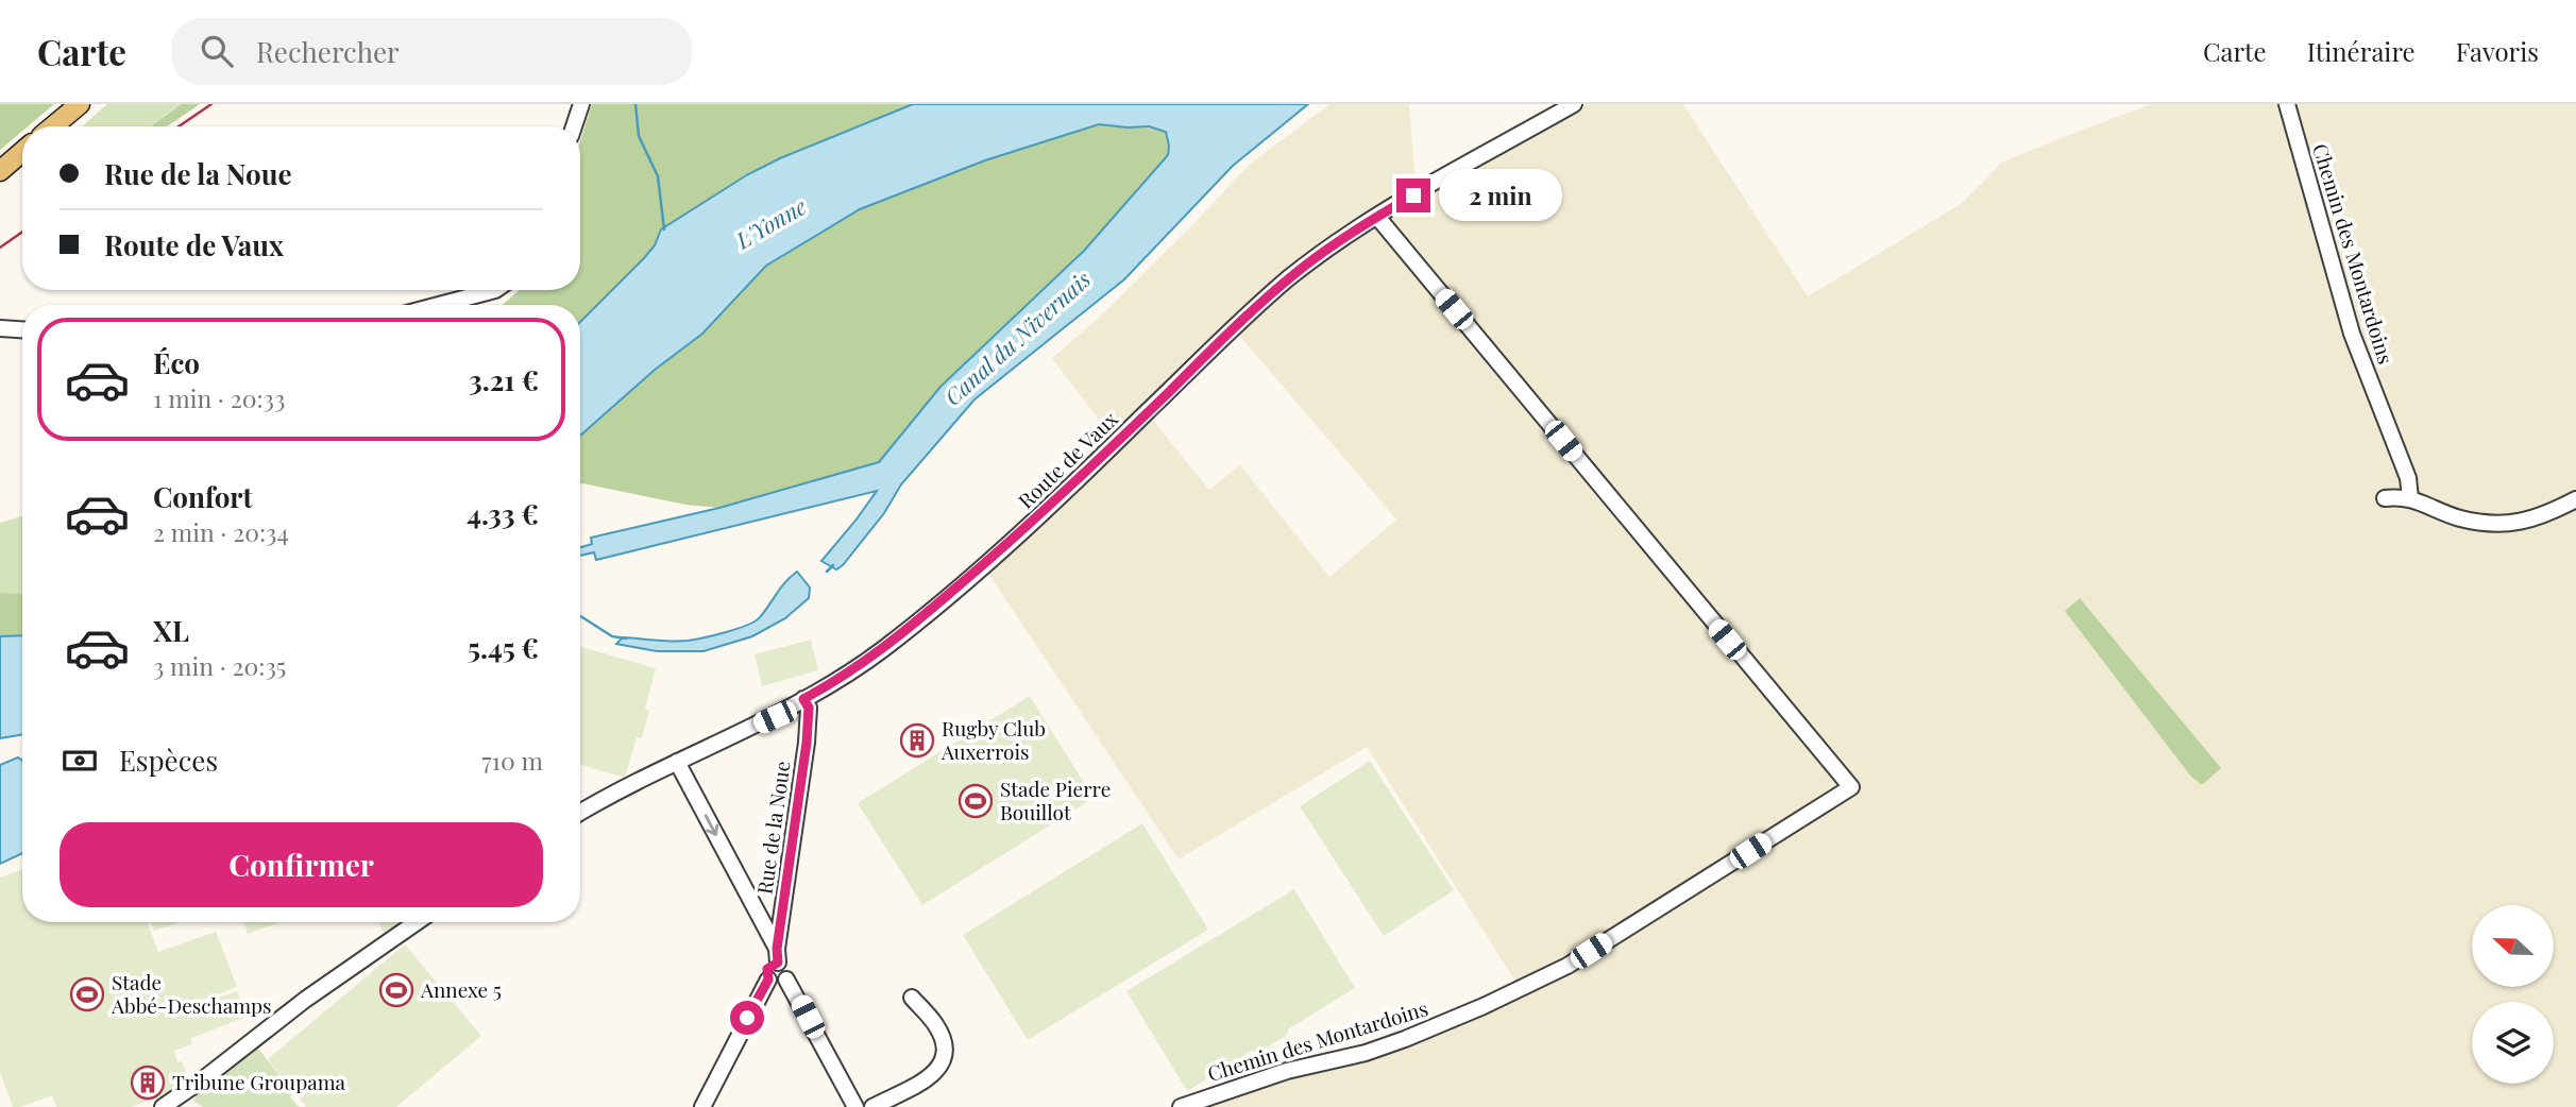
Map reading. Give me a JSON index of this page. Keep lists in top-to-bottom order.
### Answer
{
  "streets": {
    "street": ["Chemin des Montardoins", "Route de Vaux", "Rue de la Noue"]
  },
  "crossings": [
    ["Chemin des Montardoins", "Route de Vaux"],
    ["Route de Vaux", "Rue de la Noue"]
  ],
  "water": ["L'Yonne", "Canal du Nivernais"],
  "places": {
    "building": ["Rugby Club Auxerrois", "Tribune Groupama"],
    "sports": ["Stade Pierre Bouillot", "Annexe 5", "Stade Abbé-Deschamps"]
  },
  "north": "left",
  "page": {
    "header": "Carte",
    "search": "Rechercher",
    "nav": ["Carte", "Itinéraire", "Favoris"],
    "banner": ["Rue de la Noue", "Route de Vaux"],
    "bubble": "2 min",
    "list": [
      {
        "name": "Éco",
        "note": "1 min · 20:33",
        "value": "3.21 €"
      },
      {
        "name": "Confort",
        "note": "2 min · 20:34",
        "value": "4.33 €"
      },
      {
        "name": "XL",
        "note": "3 min · 20:35",
        "value": "5.45 €"
      }
    ],
    "pay": ["Espèces", "710 m"],
    "buttons": "Confirmer"
  }
}
